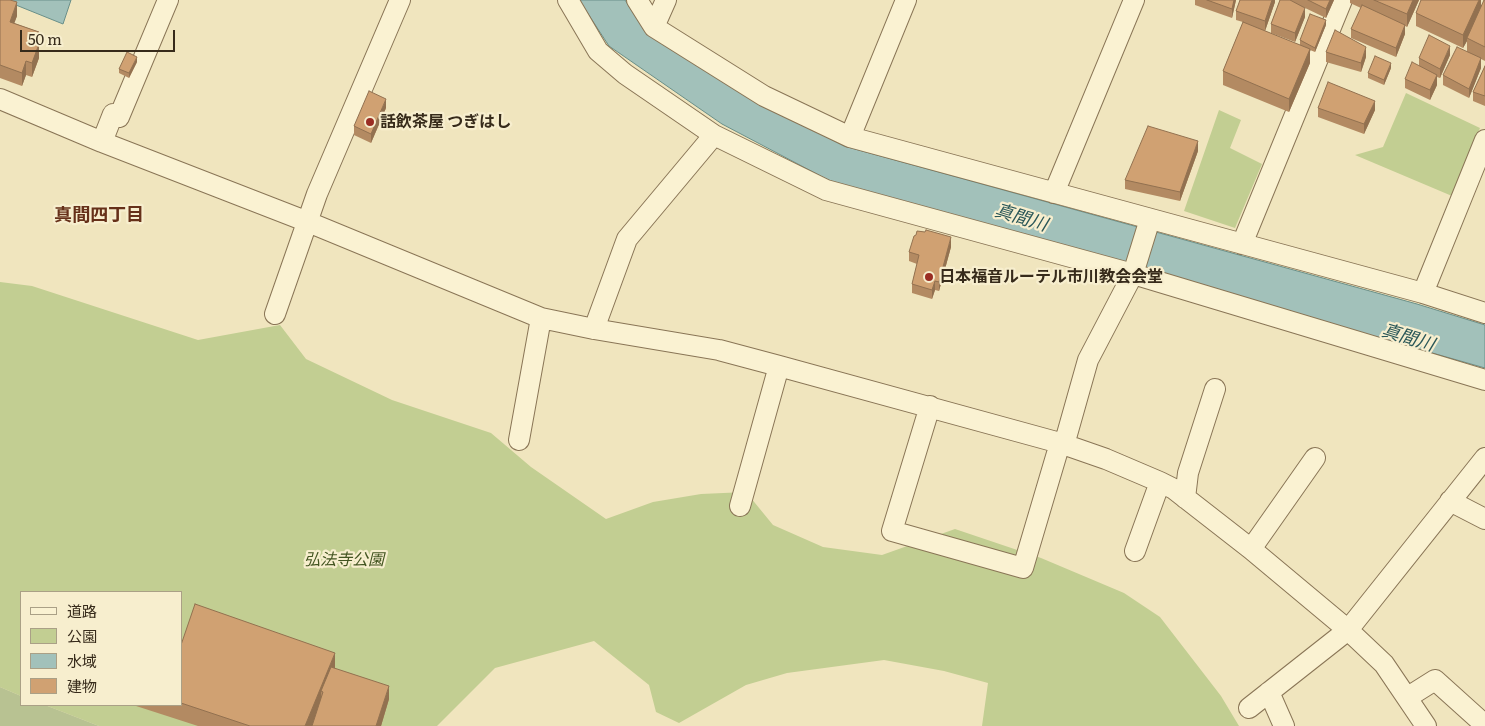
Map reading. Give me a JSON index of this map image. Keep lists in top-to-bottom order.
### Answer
{
  "districts": ["真間四丁目"],
  "water": ["真間川"],
  "parks": ["弘法寺公園"],
  "places": ["話飲茶屋 つぎはし", "日本福音ルーテル市川教会会堂"],
  "legend": [
    "道路",
    "公園",
    "水域",
    "建物"
  ],
  "scale_bar": "50 m"
}
